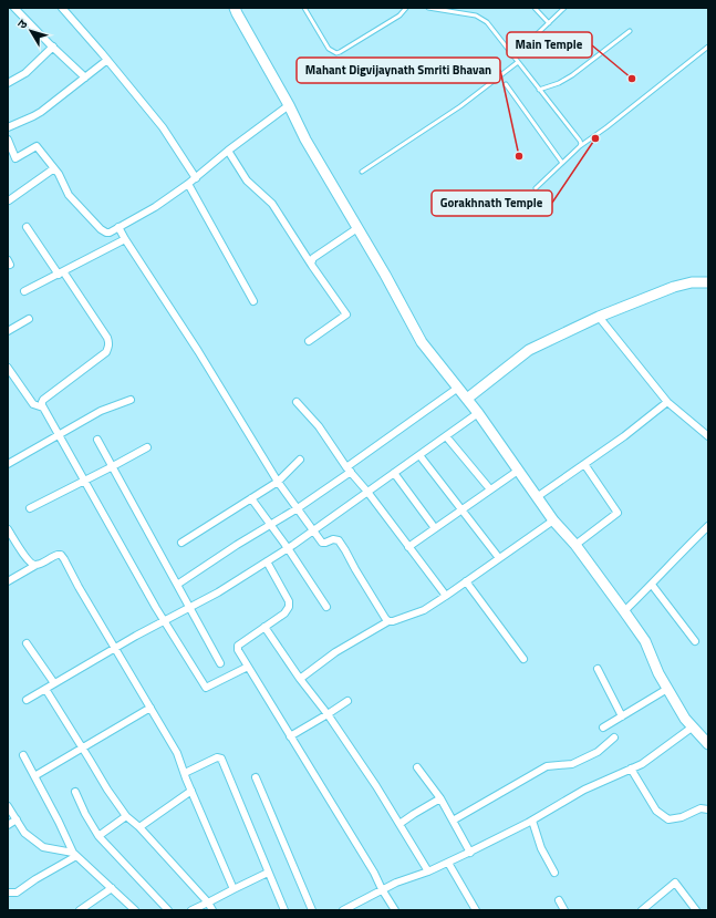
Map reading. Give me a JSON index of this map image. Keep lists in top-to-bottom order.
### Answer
{
  "places": ["Main Temple", "Gorakhnath Temple", "Mahant Digvijaynath Smriti Bhavan"],
  "north": "top left"
}
